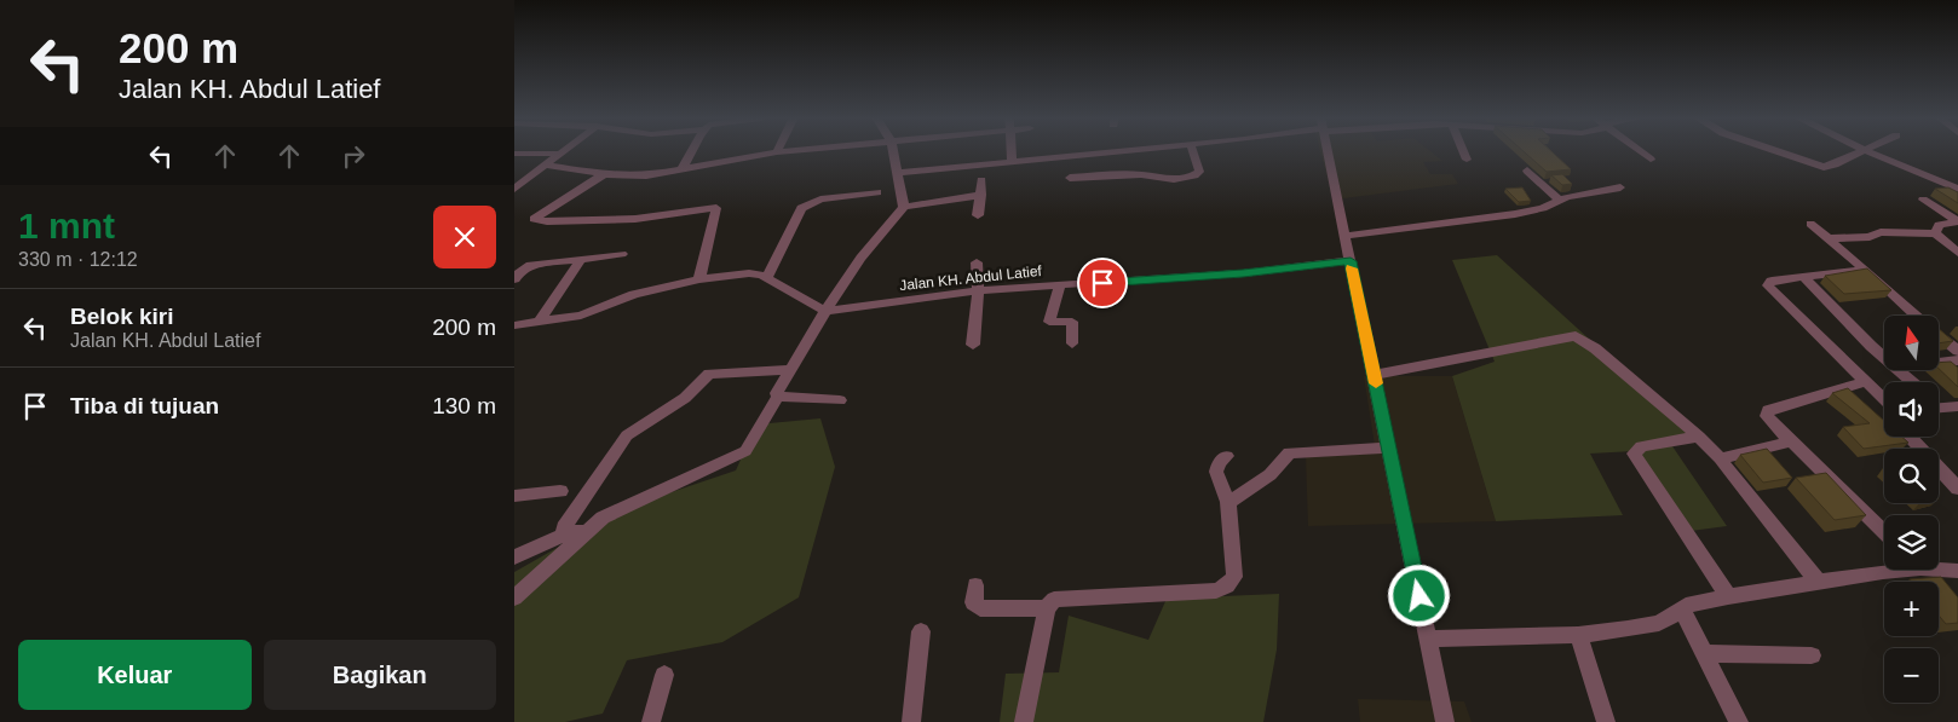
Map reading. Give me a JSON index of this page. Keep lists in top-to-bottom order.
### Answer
{
  "streets": {
    "street": ["Jalan KH. Abdul Latief"]
  },
  "north": "top",
  "page": {
    "turn": ["200 m", "Jalan KH. Abdul Latief"],
    "heading": ["1 mnt", "330 m · 12:12"],
    "list": [
      {
        "name": "Belok kiri",
        "note": "Jalan KH. Abdul Latief",
        "value": "200 m"
      },
      {
        "name": "Tiba di tujuan",
        "value": "130 m"
      }
    ],
    "map_buttons": ["+", "−"],
    "buttons": ["Keluar", "Bagikan"]
  }
}
